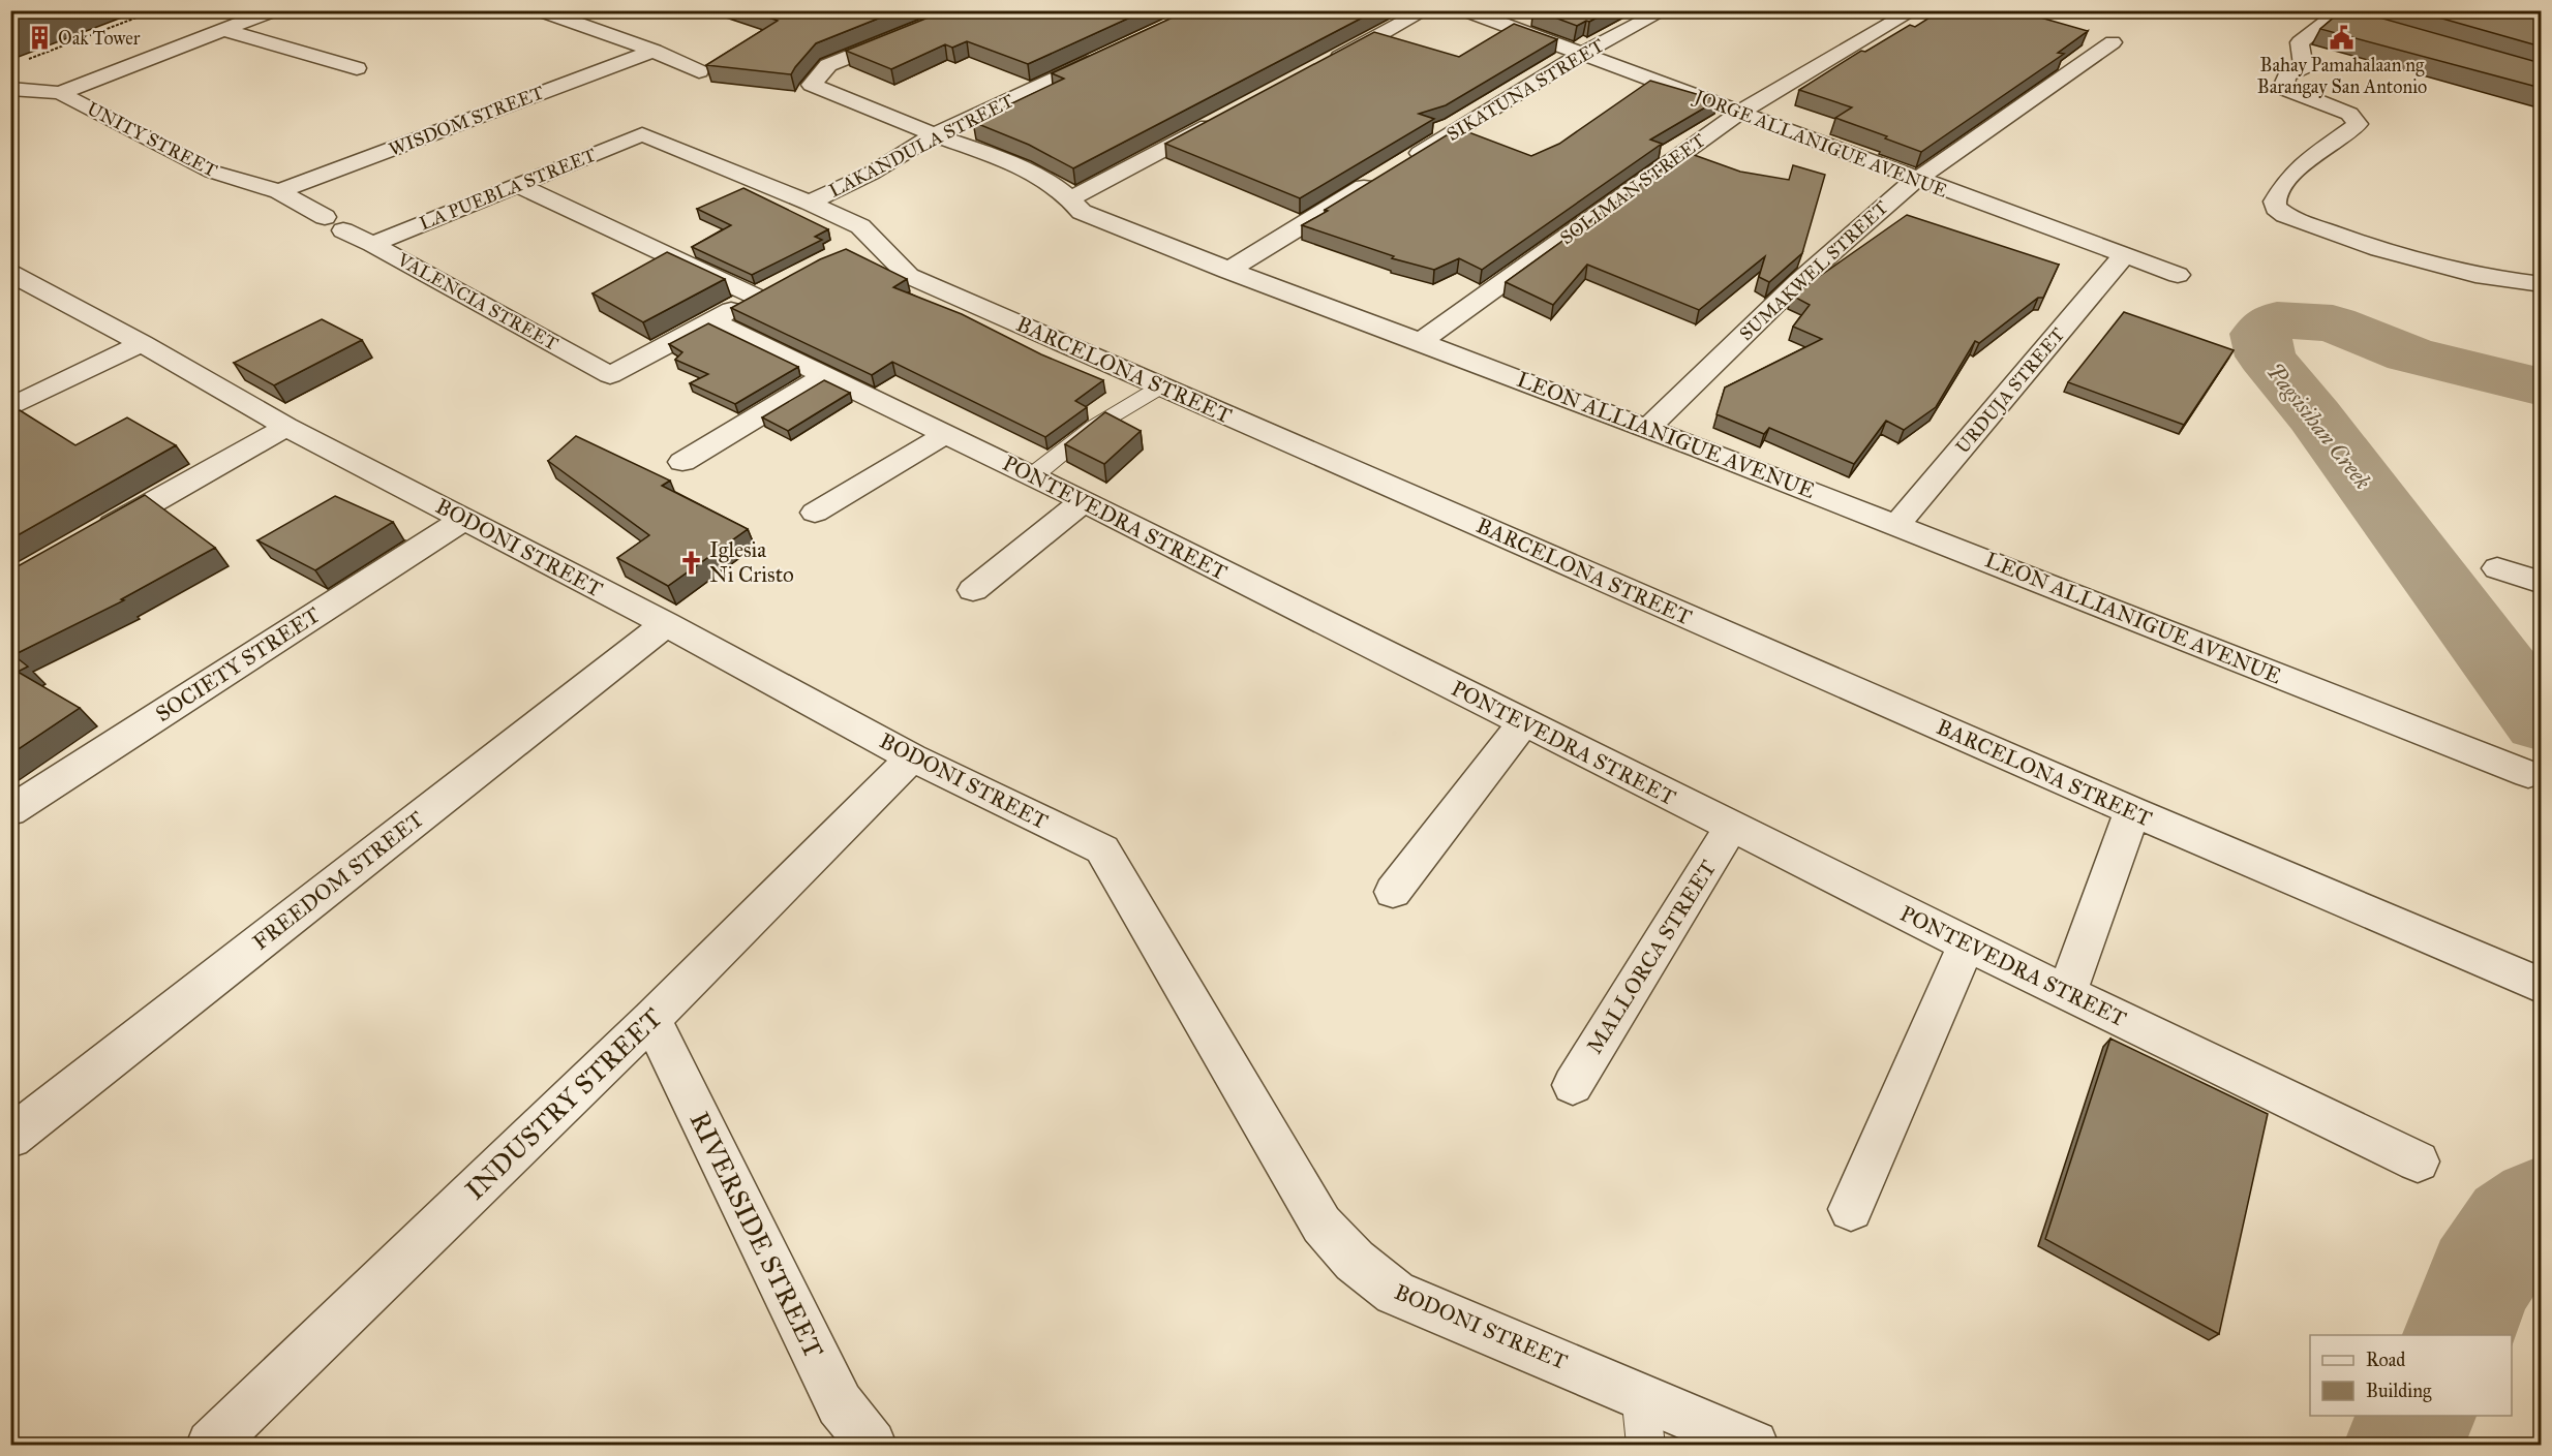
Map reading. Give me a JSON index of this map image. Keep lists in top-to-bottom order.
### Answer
{
  "streets": {
    "street": [
      "SIKATUNA STREET",
      "WISDOM STREET",
      "UNITY STREET",
      "JORGE ALLANIGUE AVENUE",
      "LAKANDULA STREET",
      "LA PUEBLA STREET",
      "SOLIMAN STREET",
      "SUMAKWEL STREET",
      "VALENCIA STREET",
      "BARCELONA STREET",
      "URDUJA STREET",
      "LEON ALLIANIGUE AVENUE",
      "PONTEVEDRA STREET",
      "BODONI STREET",
      "SOCIETY STREET",
      "FREEDOM STREET",
      "MALLORCA STREET",
      "INDUSTRY STREET",
      "RIVERSIDE STREET"
    ]
  },
  "crossings": [
    ["SIKATUNA STREET", "JORGE ALLANIGUE AVENUE"],
    ["WISDOM STREET", "UNITY STREET"],
    ["UNITY STREET", "VALENCIA STREET"],
    ["JORGE ALLANIGUE AVENUE", "SOLIMAN STREET"],
    ["JORGE ALLANIGUE AVENUE", "SUMAKWEL STREET"],
    ["JORGE ALLANIGUE AVENUE", "URDUJA STREET"],
    ["LAKANDULA STREET", "BARCELONA STREET"],
    ["LAKANDULA STREET", "LEON ALLIANIGUE AVENUE"],
    ["LA PUEBLA STREET", "VALENCIA STREET"],
    ["LA PUEBLA STREET", "BARCELONA STREET"],
    ["SOLIMAN STREET", "LEON ALLIANIGUE AVENUE"],
    ["SUMAKWEL STREET", "LEON ALLIANIGUE AVENUE"],
    ["VALENCIA STREET", "PONTEVEDRA STREET"],
    ["URDUJA STREET", "LEON ALLIANIGUE AVENUE"],
    ["PONTEVEDRA STREET", "MALLORCA STREET"],
    ["BODONI STREET", "SOCIETY STREET"],
    ["BODONI STREET", "FREEDOM STREET"],
    ["BODONI STREET", "INDUSTRY STREET"],
    ["INDUSTRY STREET", "RIVERSIDE STREET"]
  ],
  "water": ["Pagsisihan Creek"],
  "places": {
    "building": ["Oak Tower"],
    "public building": ["Bahay Pamahalaan ng Barangay San Antonio"],
    "church": ["Iglesia Ni Cristo"]
  },
  "legend": ["Road", "Building"]
}
